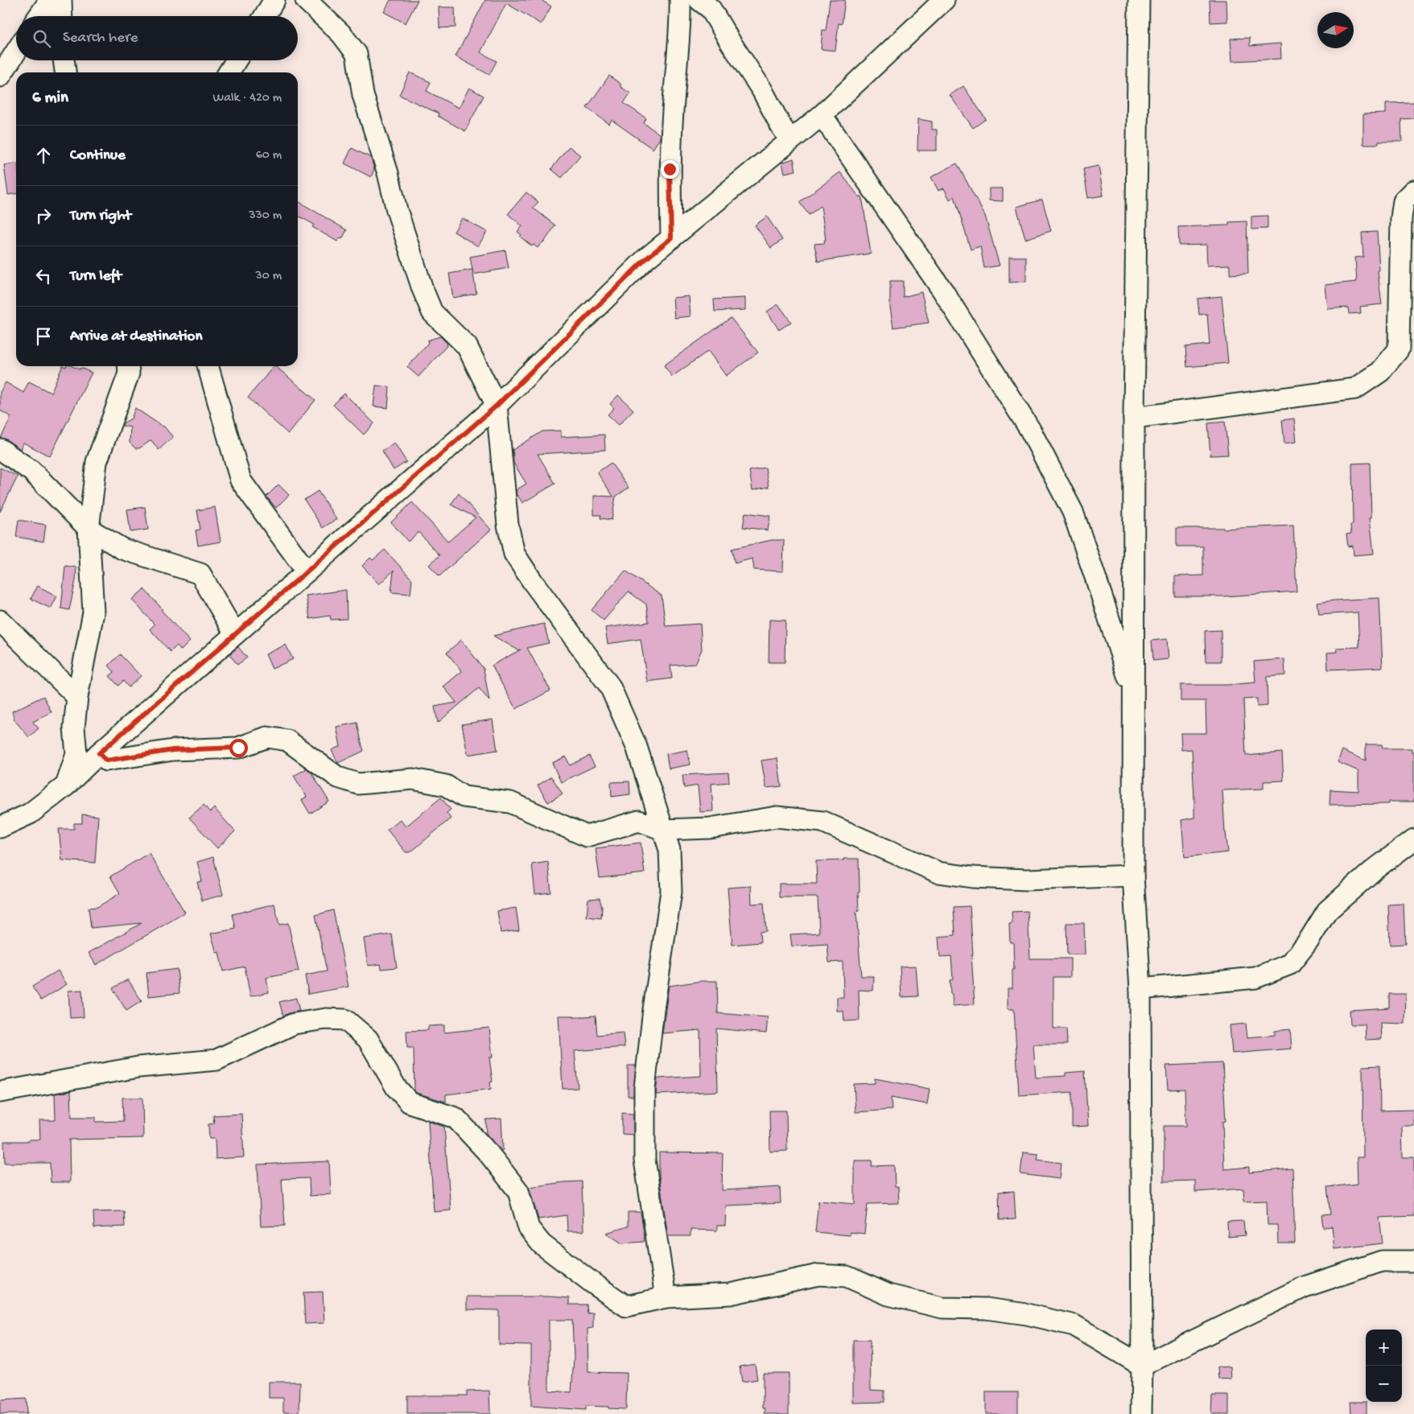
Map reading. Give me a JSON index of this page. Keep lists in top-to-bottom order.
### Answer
{
  "north": "right",
  "page": {
    "search": "Search here",
    "heading": ["6 min", "Walk · 420 m"],
    "list": [
      ["Continue", "60 m"],
      ["Turn right", "330 m"],
      ["Turn left", "30 m"],
      "Arrive at destination"
    ],
    "map_buttons": ["+", "−"]
  }
}
